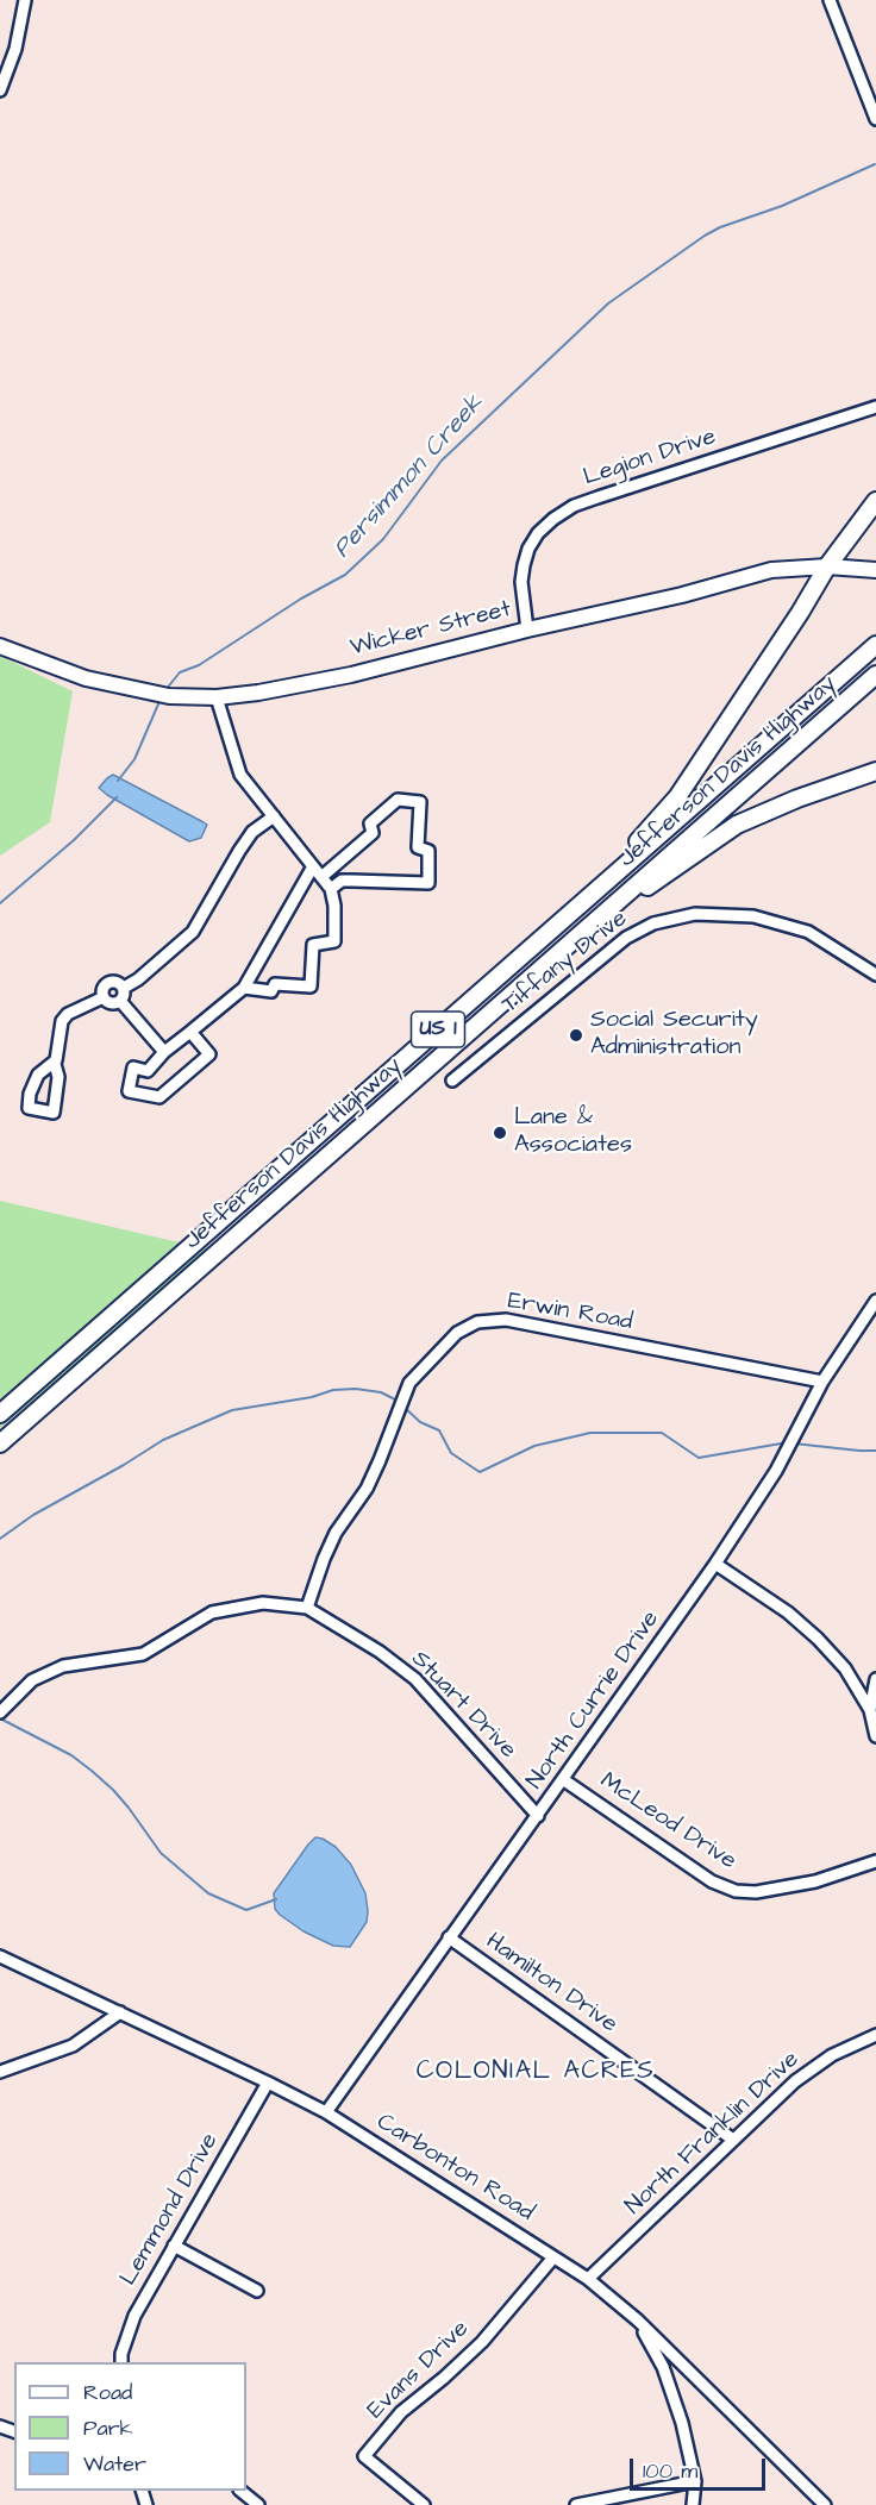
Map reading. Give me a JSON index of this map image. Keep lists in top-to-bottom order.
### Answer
{
  "streets": {
    "highway": ["Jefferson Davis Highway", "US 1"],
    "main road": ["Wicker Street"],
    "street": [
      "Legion Drive",
      "Tiffany Drive",
      "Erwin Road",
      "North Currie Drive",
      "Stuart Drive",
      "McLeod Drive",
      "Hamilton Drive",
      "North Franklin Drive",
      "Carbonton Road",
      "Lemmond Drive",
      "Evans Drive"
    ]
  },
  "crossings": [
    ["Legion Drive", "Wicker Street"],
    ["Erwin Road", "North Currie Drive"],
    ["Erwin Road", "Stuart Drive"],
    ["North Currie Drive", "Stuart Drive"],
    ["North Currie Drive", "McLeod Drive"],
    ["North Currie Drive", "Hamilton Drive"],
    ["North Currie Drive", "Carbonton Road"],
    ["Hamilton Drive", "North Franklin Drive"],
    ["North Franklin Drive", "Carbonton Road"],
    ["Carbonton Road", "Lemmond Drive"],
    ["Carbonton Road", "Evans Drive"]
  ],
  "districts": ["COLONIAL ACRES"],
  "water": ["Persimmon Creek"],
  "places": ["Social Security Administration", "Lane & Associates"],
  "legend": ["Road", "Park", "Water"],
  "scale_bar": "100 m"
}
